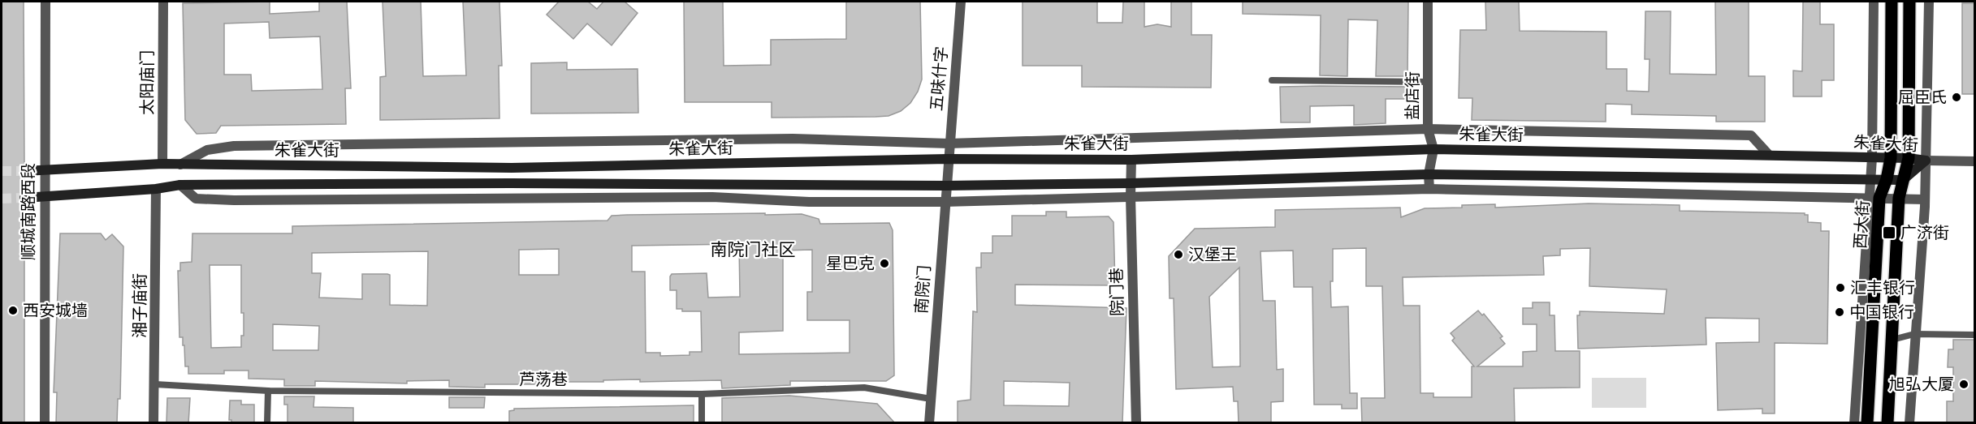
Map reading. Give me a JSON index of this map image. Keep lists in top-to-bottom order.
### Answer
{
  "streets": {
    "main road": ["朱雀大街", "西大街"],
    "street": [
      "五味什字",
      "太阳庙门",
      "盐店街",
      "顺城南路西段",
      "南院门",
      "院门巷",
      "湘子庙街"
    ],
    "lane": ["芦荡巷"]
  },
  "crossings": [
    ["五味什字", "朱雀大街"],
    ["五味什字", "南院门"],
    ["太阳庙门", "朱雀大街"],
    ["盐店街", "朱雀大街"],
    ["朱雀大街", "顺城南路西段"],
    ["朱雀大街", "西大街"],
    ["朱雀大街", "南院门"],
    ["朱雀大街", "院门巷"],
    ["南院门", "芦荡巷"],
    ["湘子庙街", "芦荡巷"]
  ],
  "districts": ["南院门社区"],
  "places": {
    "other": [
      "屈臣氏",
      "汉堡王",
      "星巴克",
      "汇丰银行",
      "西安城墙",
      "中国银行",
      "旭弘大厦"
    ],
    "transit": ["广济街"]
  }
}
